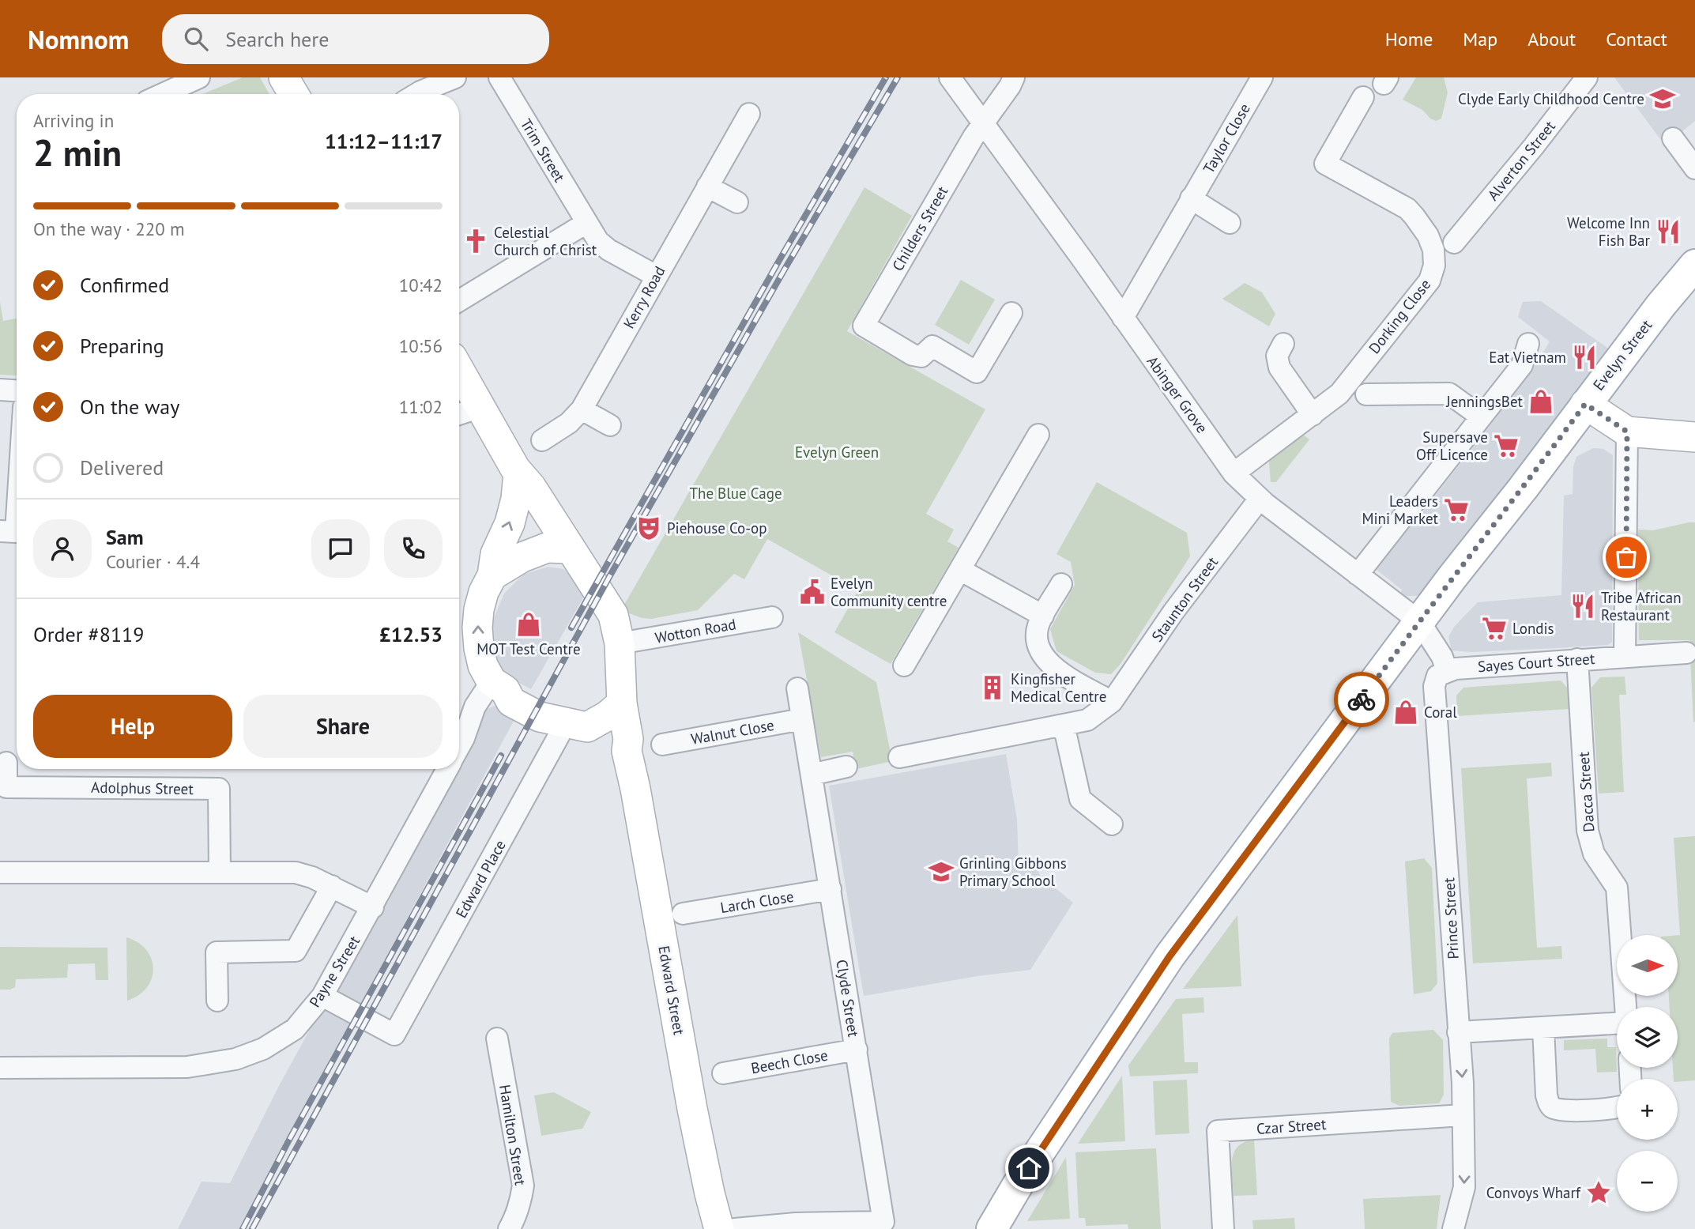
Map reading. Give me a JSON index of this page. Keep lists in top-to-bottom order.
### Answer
{
  "streets": {
    "main road": ["Evelyn Street"],
    "street": [
      "Taylor Close",
      "Trim Street",
      "Alverton Street",
      "Childers Street",
      "Kerry Road",
      "Dorking Close",
      "Abinger Grove",
      "Staunton Street",
      "Wotton Road",
      "Sayes Court Street",
      "Walnut Close",
      "Adolphus Street",
      "Dacca Street",
      "Edward Place",
      "Larch Close",
      "Prince Street",
      "Payne Street",
      "Edward Street",
      "Clyde Street",
      "Beech Close",
      "Czar Street",
      "Hamilton Street"
    ]
  },
  "crossings": [
    ["Taylor Close", "Abinger Grove"],
    ["Trim Street", "Kerry Road"],
    ["Childers Street", "Abinger Grove"],
    ["Dorking Close", "Abinger Grove"],
    ["Evelyn Street", "Abinger Grove"],
    ["Abinger Grove", "Staunton Street"],
    ["Wotton Road", "Edward Place"],
    ["Wotton Road", "Payne Street"],
    ["Wotton Road", "Edward Street"],
    ["Sayes Court Street", "Dacca Street"],
    ["Sayes Court Street", "Prince Street"],
    ["Walnut Close", "Clyde Street"],
    ["Edward Place", "Payne Street"],
    ["Edward Place", "Edward Street"],
    ["Larch Close", "Clyde Street"],
    ["Prince Street", "Czar Street"],
    ["Payne Street", "Edward Street"],
    ["Clyde Street", "Beech Close"]
  ],
  "parks": ["Evelyn Green", "The Blue Cage"],
  "places": {
    "school or university": ["Clyde Early Childhood Centre", "Grinling Gibbons Primary School"],
    "restaurant": ["Welcome Inn Fish Bar", "Eat Vietnam", "Tribe African Restaurant"],
    "church": ["Celestial Church of Christ"],
    "shop": ["JenningsBet", "MOT Test Centre", "Coral"],
    "supermarket": ["Supersave Off Licence", "Leaders Mini Market", "Londis"],
    "theatre": ["Piehouse Co-op"],
    "public building": ["Evelyn Community centre"],
    "building": ["Kingfisher Medical Centre"],
    "place": ["Convoys Wharf"]
  },
  "north": "right",
  "page": {
    "header": "Nomnom",
    "search": "Search here",
    "nav": [
      "Home",
      "Map",
      "About",
      "Contact"
    ],
    "heading": ["2 min", "Arriving in", "11:12–11:17"],
    "panel": [
      "Sam",
      "Courier · 4.4",
      "Order #8119",
      "£12.53"
    ],
    "bar": "On the way · 220 m",
    "list": [
      ["Confirmed", "10:42"],
      ["Preparing", "10:56"],
      ["On the way", "11:02"],
      "Delivered"
    ],
    "buttons": ["Help", "Share"],
    "map_buttons": ["+", "−"]
  }
}
